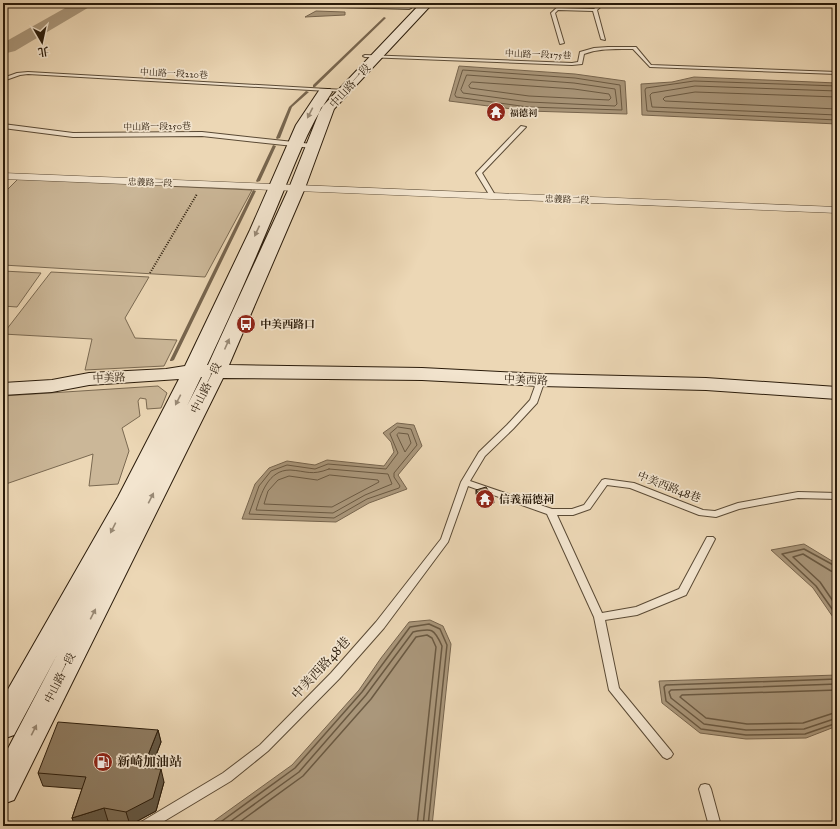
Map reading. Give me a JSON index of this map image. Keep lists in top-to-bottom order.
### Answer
{
  "streets": {
    "street": [
      "中山路一段",
      "忠義路一段",
      "忠義路二段",
      "中美路",
      "中美西路"
    ],
    "lane": [
      "中山路一段175巷",
      "中山路一段220巷",
      "中山路一段250巷",
      "中美西路48巷"
    ]
  },
  "crossings": [
    ["中山路一段175巷", "中山路一段"],
    ["中山路一段220巷", "中山路一段"],
    ["中山路一段", "中山路一段250巷"],
    ["中山路一段", "忠義路一段"],
    ["中山路一段", "忠義路二段"],
    ["中山路一段", "中美路"],
    ["中山路一段", "中美西路"],
    ["忠義路一段", "忠義路二段"],
    ["中美路", "中美西路"],
    ["中美西路", "中美西路48巷"]
  ],
  "places": {
    "temple": ["福德祠", "信義福德祠"],
    "bus stop": ["中美西路口"],
    "fuel station": ["新崎加油站"]
  },
  "north": "bottom"
}
